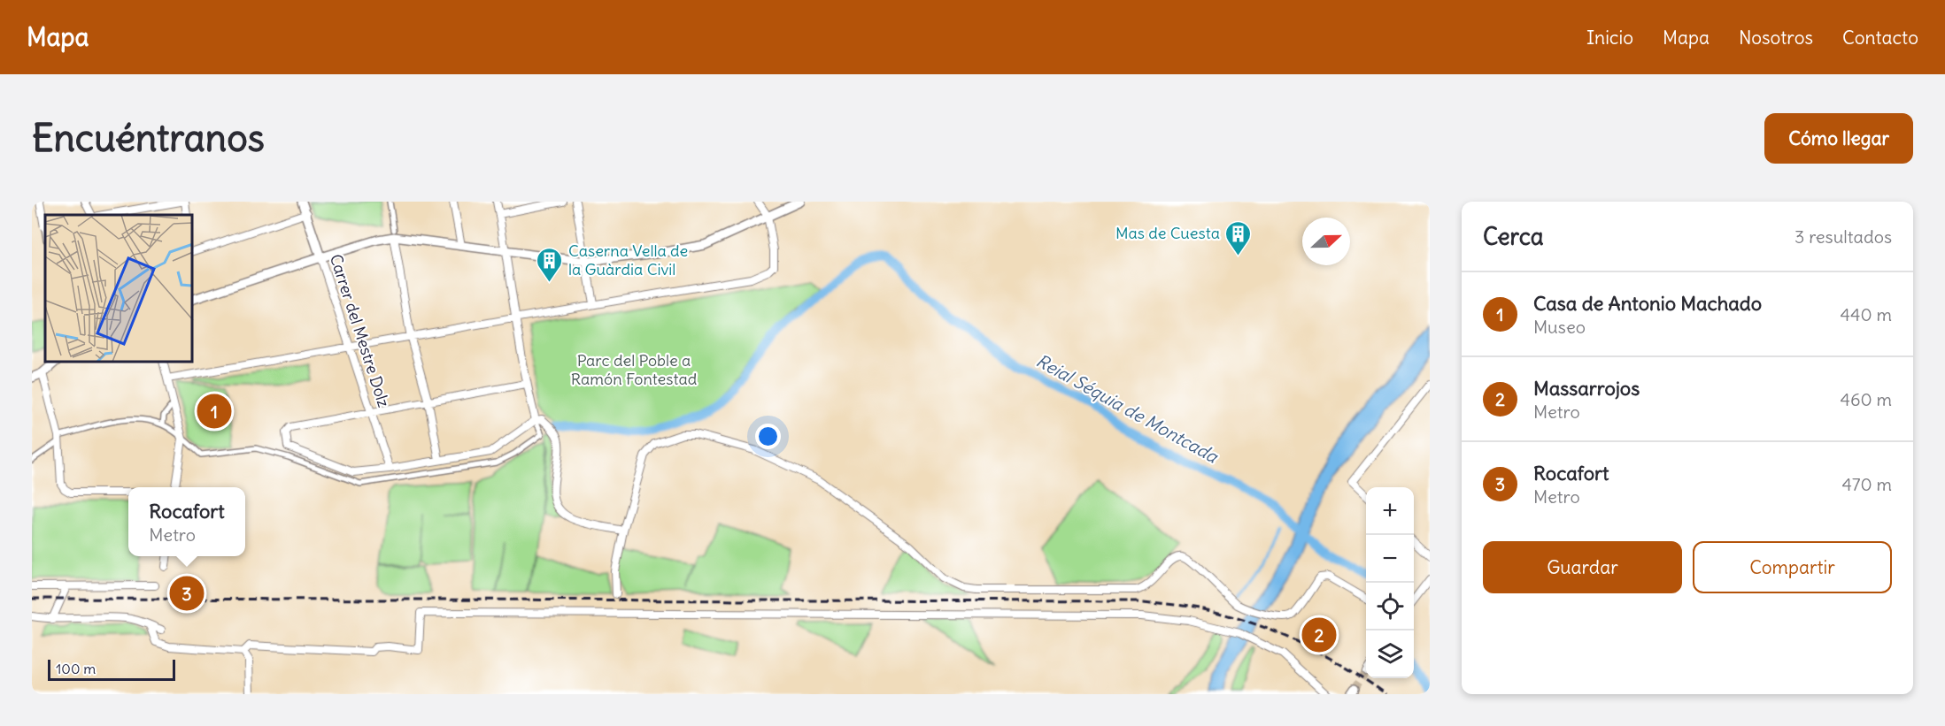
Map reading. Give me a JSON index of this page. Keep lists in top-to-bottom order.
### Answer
{
  "streets": {
    "street": ["Carrer del Mestre Dolz"]
  },
  "water": ["Reial Séquia de Montcada"],
  "parks": ["Parc del Poble a Ramón Fontestad"],
  "places": {
    "building": ["Mas de Cuesta", "Caserna Vella de la Guàrdia Civil"]
  },
  "scale_bar": "100 m",
  "north": "right",
  "page": {
    "header": "Mapa",
    "nav": [
      "Inicio",
      "Mapa",
      "Nosotros",
      "Contacto"
    ],
    "buttons": [
      "Cómo llegar",
      ["Guardar", "Compartir"]
    ],
    "title": "Encuéntranos",
    "heading": ["Cerca", "3 resultados"],
    "list": [
      {
        "mark": "1",
        "name": "Casa de Antonio Machado",
        "note": "Museo",
        "value": "440 m"
      },
      {
        "mark": "2",
        "name": "Massarrojos",
        "note": "Metro",
        "value": "460 m"
      },
      {
        "mark": "3",
        "name": "Rocafort",
        "note": "Metro",
        "value": "470 m"
      }
    ],
    "pins": ["1", "3", "2"],
    "map_buttons": ["+", "−"],
    "popup": ["Rocafort", "Metro"],
    "scale": "100 m"
  }
}
